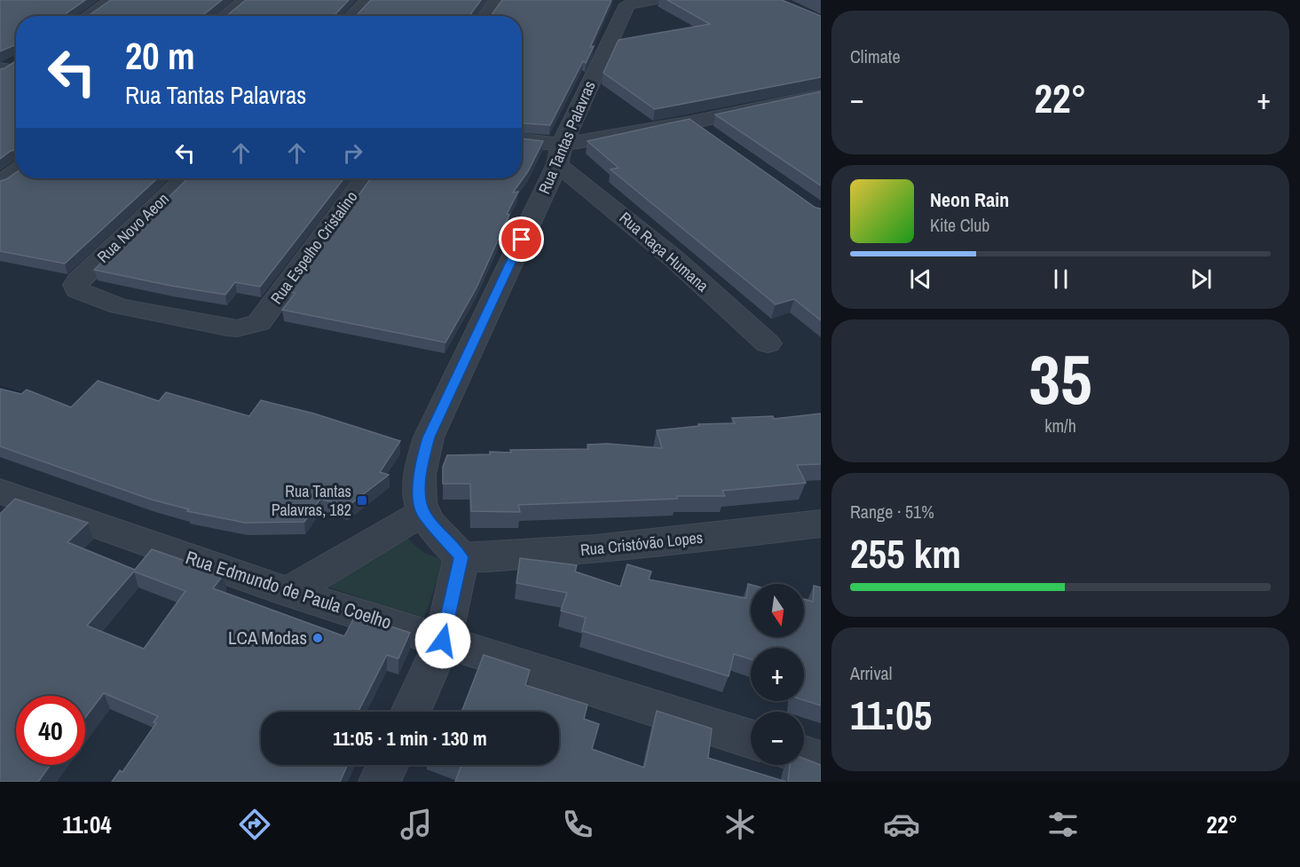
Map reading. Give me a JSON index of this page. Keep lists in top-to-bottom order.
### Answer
{
  "streets": {
    "street": [
      "Rua Tantas Palavras",
      "Rua Novo Aeon",
      "Rua Espelho Cristalino",
      "Rua Raça Humana",
      "Rua Cristóvão Lopes",
      "Rua Edmundo de Paula Coelho"
    ]
  },
  "crossings": [
    ["Rua Tantas Palavras", "Rua Raça Humana"],
    ["Rua Novo Aeon", "Rua Espelho Cristalino"]
  ],
  "places": {
    "transit": ["Rua Tantas Palavras, 182"],
    "other": ["LCA Modas"]
  },
  "north": "bottom",
  "page": {
    "tile": [
      "Climate",
      ["35", "km/h"],
      ["Range · 51%", "255 km"],
      ["Arrival", "11:05"]
    ],
    "turn": ["20 m", "Rua Tantas Palavras"],
    "heat": ["−", "22°", "+"],
    "song": ["Neon Rain", "Kite Club"],
    "map_buttons": ["+", "−"],
    "limit": "40",
    "trip": "11:05 · 1 min · 130 m",
    "tabs": ["11:04", "22°"]
  }
}
